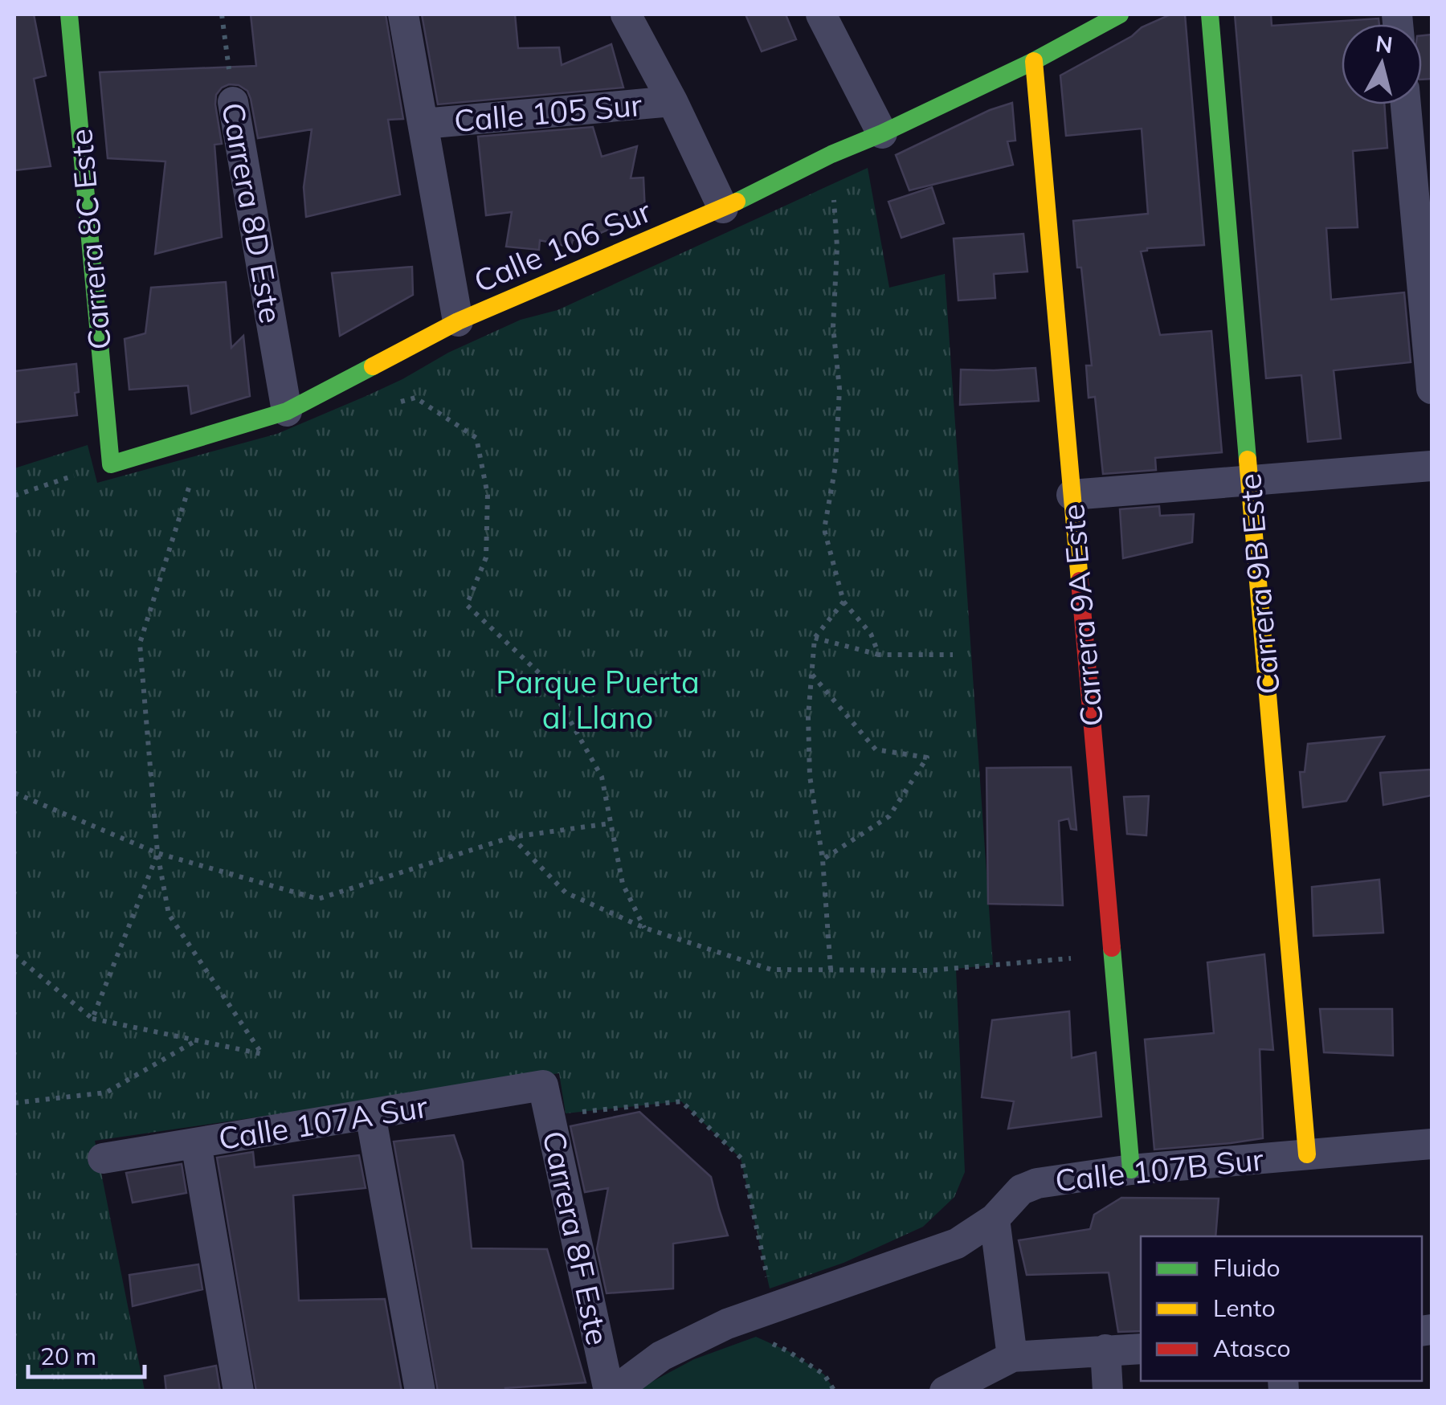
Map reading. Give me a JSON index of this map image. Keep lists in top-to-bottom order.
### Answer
{
  "streets": {
    "street": [
      "Calle 105 Sur",
      "Carrera 8D Este",
      "Carrera 8C Este",
      "Calle 106 Sur",
      "Carrera 9B Este",
      "Carrera 9A Este",
      "Calle 107A Sur",
      "Calle 107B Sur",
      "Carrera 8F Este"
    ]
  },
  "crossings": [
    ["Carrera 8D Este", "Calle 106 Sur"],
    ["Carrera 8C Este", "Calle 106 Sur"],
    ["Calle 106 Sur", "Carrera 9A Este"],
    ["Carrera 9B Este", "Calle 107B Sur"],
    ["Carrera 9A Este", "Calle 107B Sur"],
    ["Calle 107A Sur", "Carrera 8F Este"],
    ["Calle 107B Sur", "Carrera 8F Este"]
  ],
  "parks": ["Parque Puerta al Llano"],
  "legend": ["Fluido", "Lento", "Atasco"],
  "scale_bar": "20 m",
  "north": "top"
}
